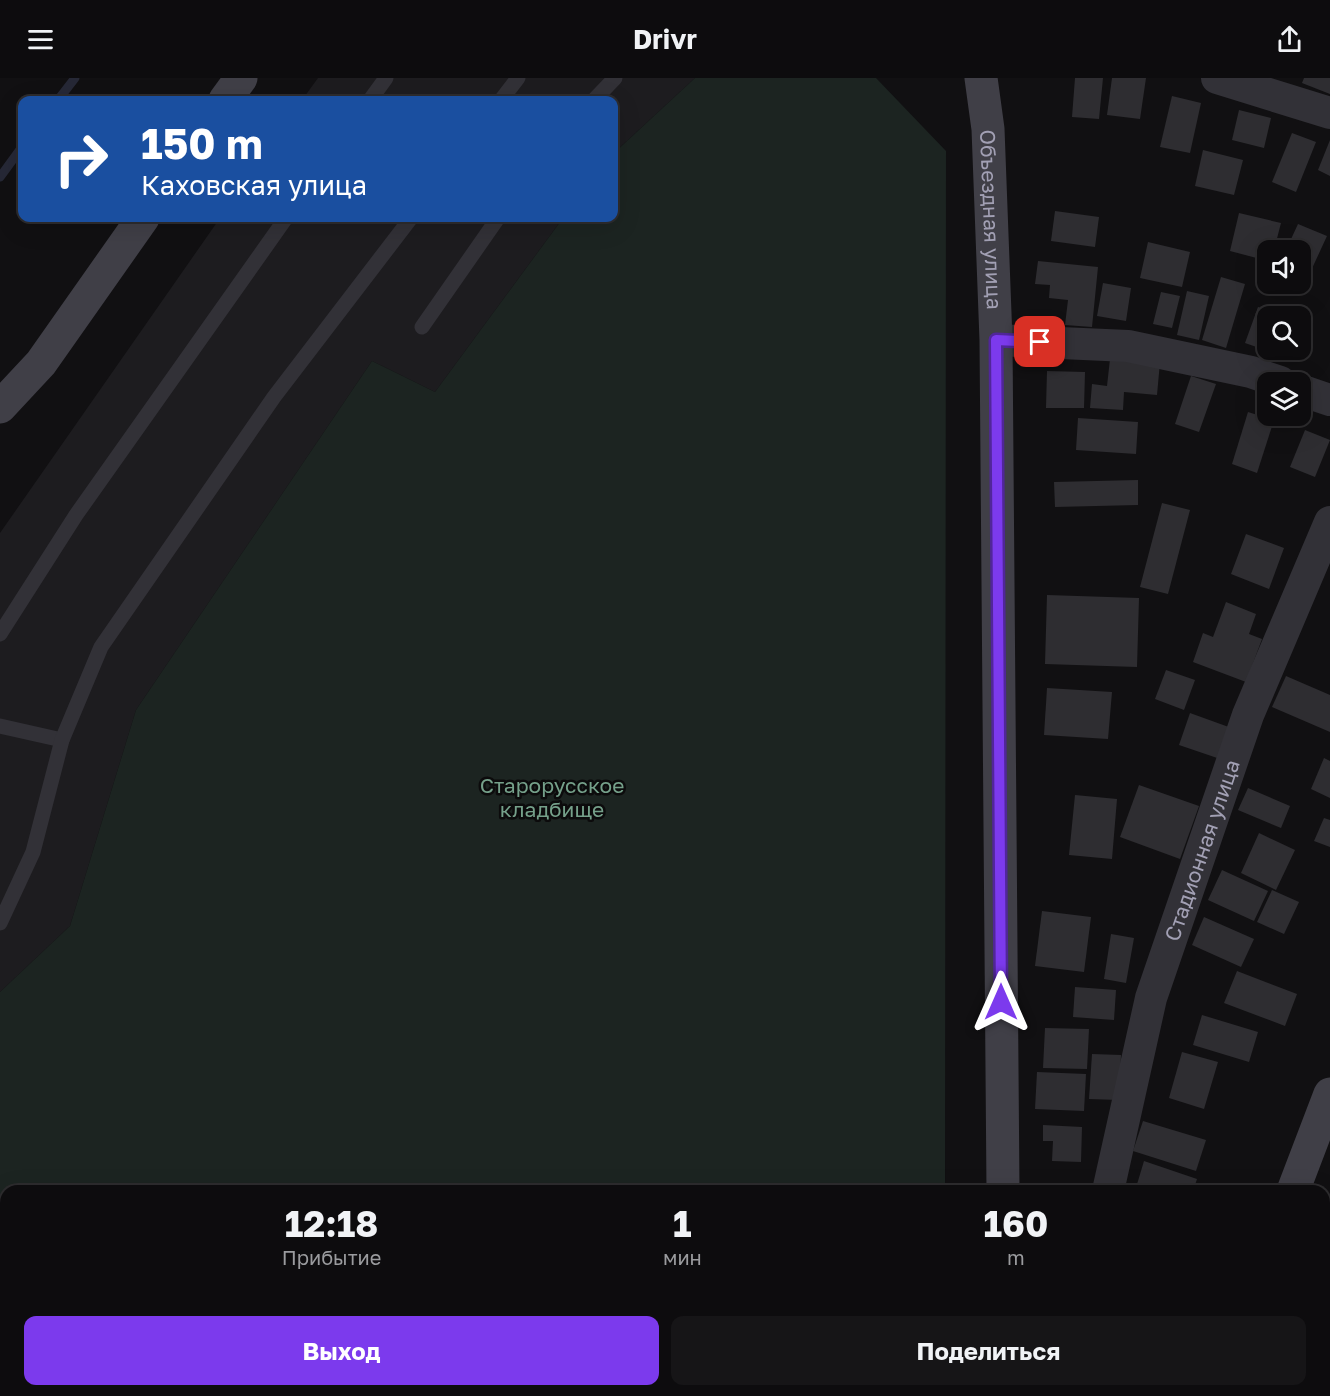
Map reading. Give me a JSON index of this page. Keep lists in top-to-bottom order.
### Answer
{
  "streets": {
    "main road": ["Объездная улица"],
    "street": ["Стадионная улица"]
  },
  "parks": ["Старорусское кладбище"],
  "page": {
    "header": "Drivr",
    "turn": ["150 m", "Каховская улица"],
    "eta": [
      "12:18",
      "Прибытие",
      "1",
      "мин",
      "160",
      "m"
    ],
    "buttons": ["Выход", "Поделиться"]
  }
}
